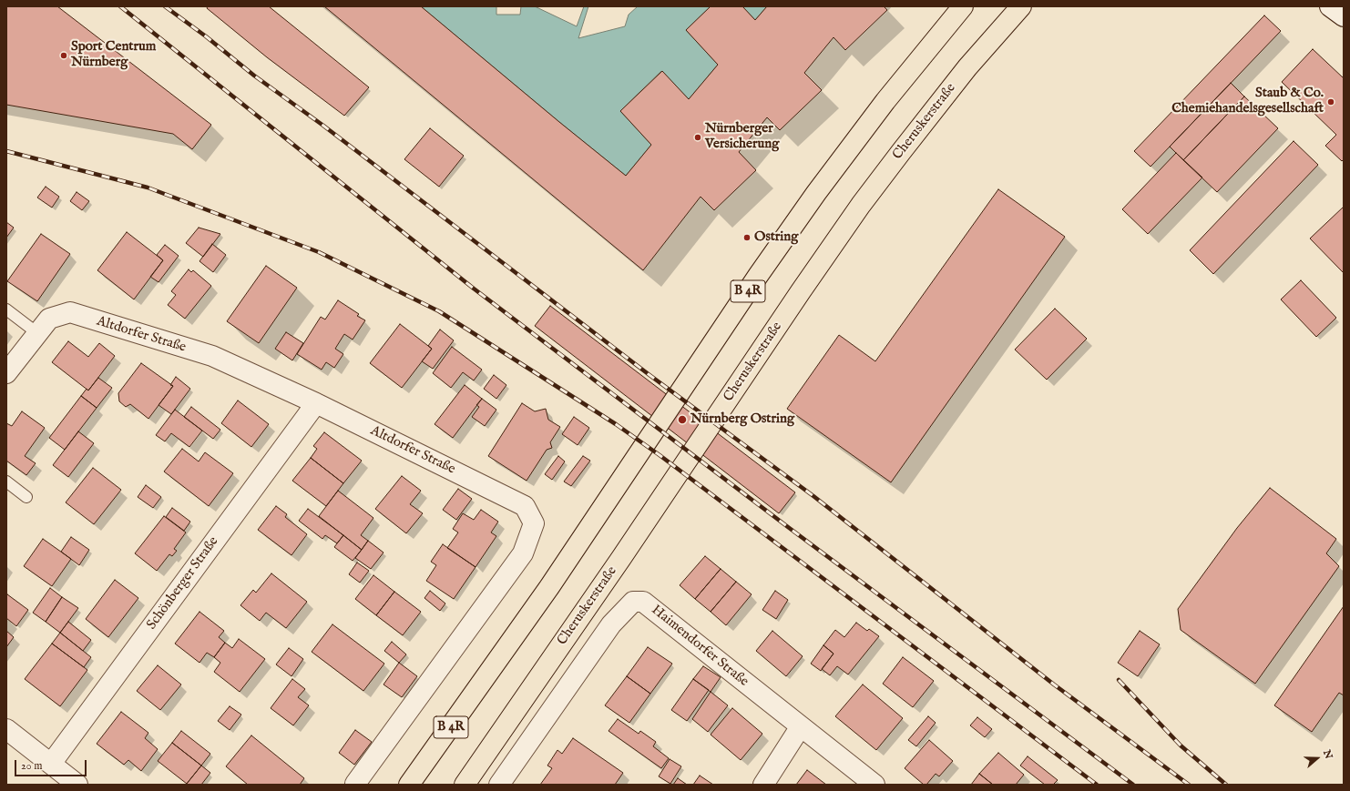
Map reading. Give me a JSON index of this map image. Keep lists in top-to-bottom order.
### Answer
{
  "streets": {
    "main road": ["Cheruskerstraße", "B 4R"],
    "street": ["Altdorfer Straße", "Schönberger Straße", "Haimendorfer Straße"]
  },
  "crossings": [
    ["Altdorfer Straße", "Schönberger Straße"]
  ],
  "places": [
    "Sport Centrum Nürnberg",
    "Staub & Co. Chemiehandelsgesellschaft",
    "Nürnberger Versicherung",
    "Ostring",
    "Nürnberg Ostring"
  ],
  "scale_bar": "20 m",
  "north": "right"
}
